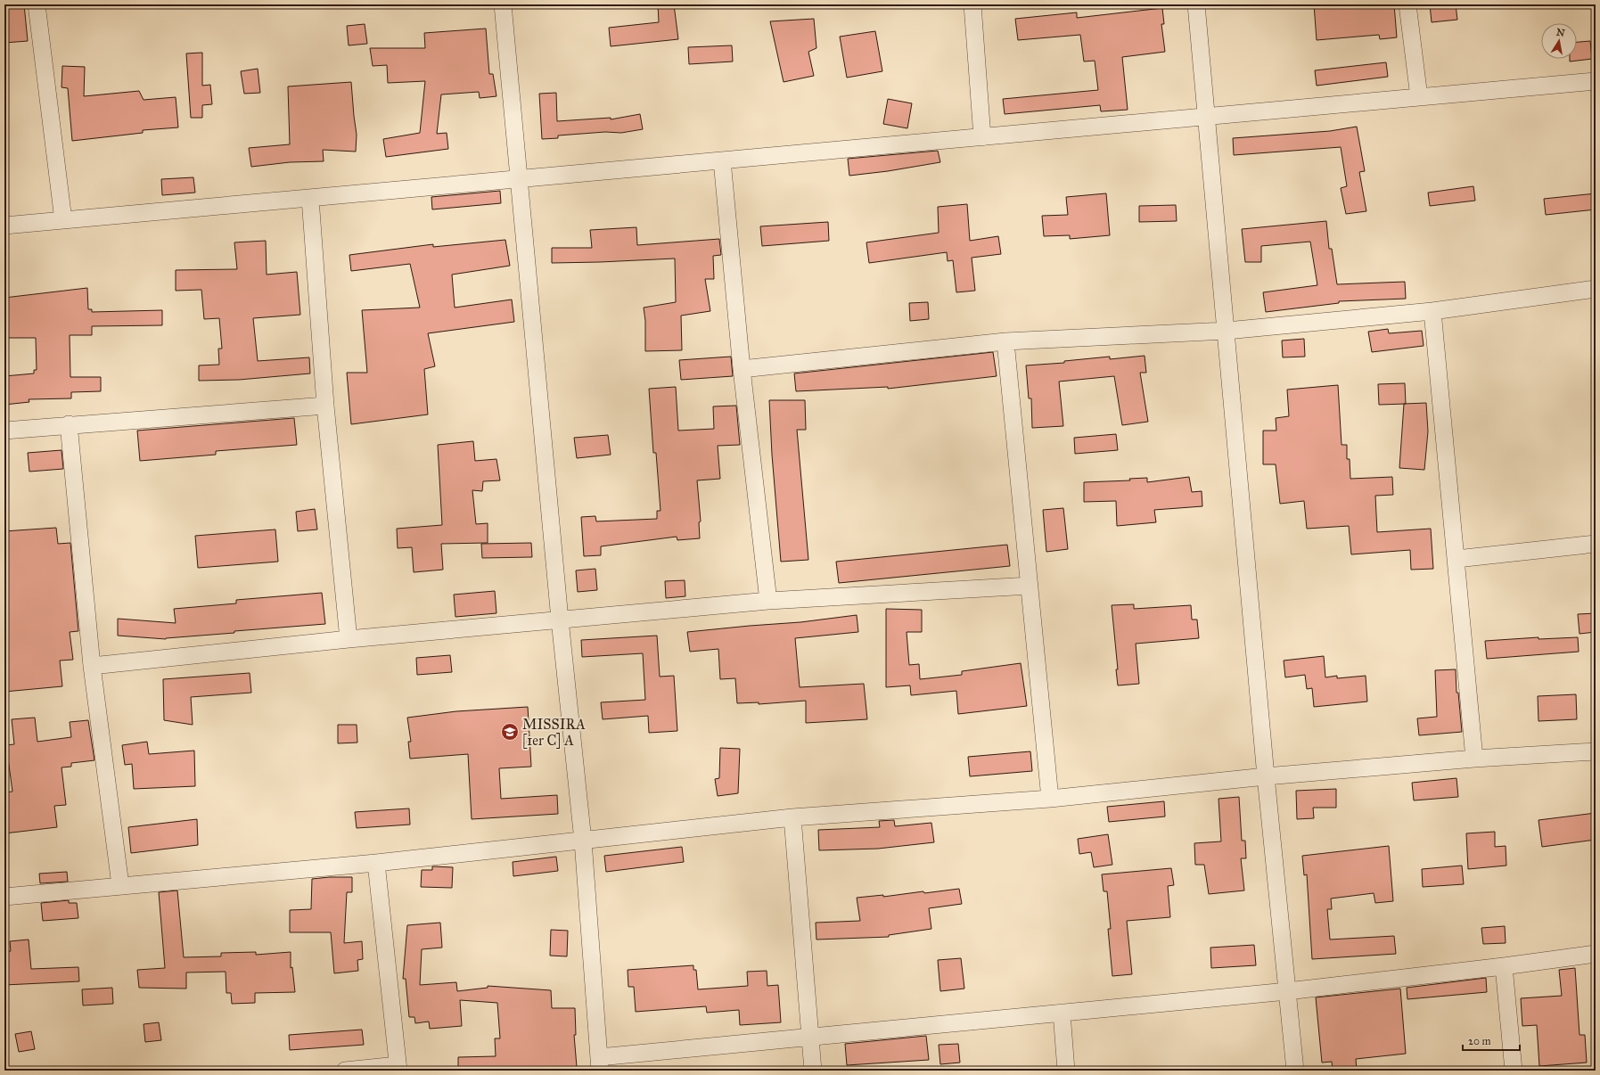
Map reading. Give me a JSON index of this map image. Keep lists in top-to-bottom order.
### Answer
{
  "places": {
    "school or university": ["MISSIRA [1er C] A"]
  },
  "scale_bar": "20 m",
  "north": "top"
}
